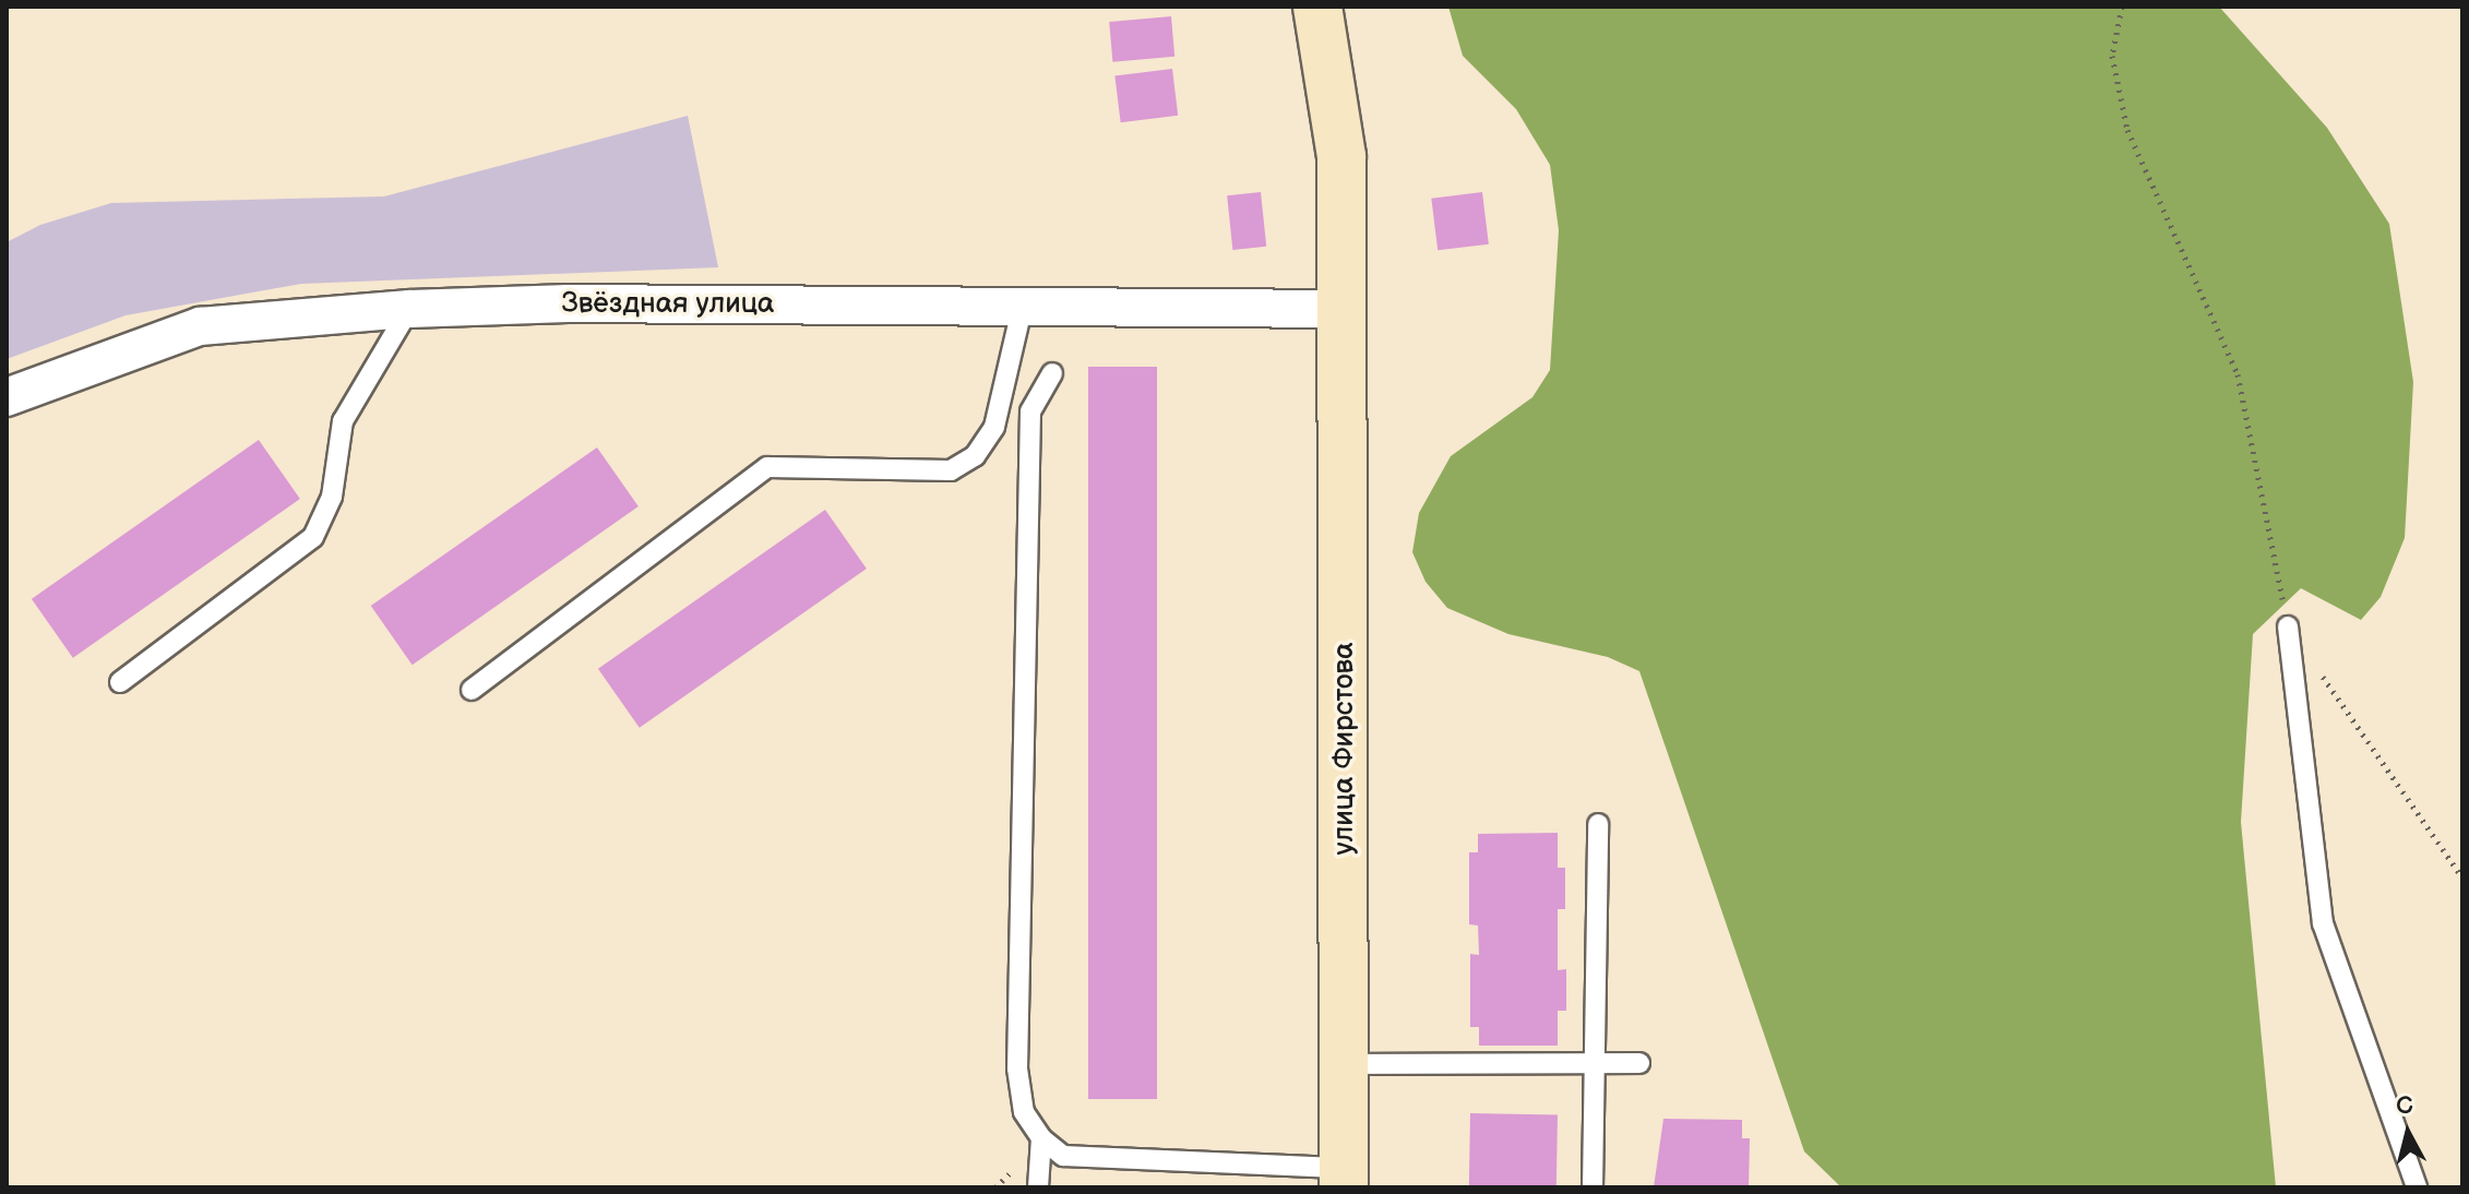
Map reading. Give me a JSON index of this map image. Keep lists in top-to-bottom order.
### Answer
{
  "streets": {
    "main road": ["улица Фирстова"],
    "street": ["Звёздная улица"]
  },
  "crossings": [
    ["Звёздная улица", "улица Фирстова"]
  ],
  "north": "top"
}
